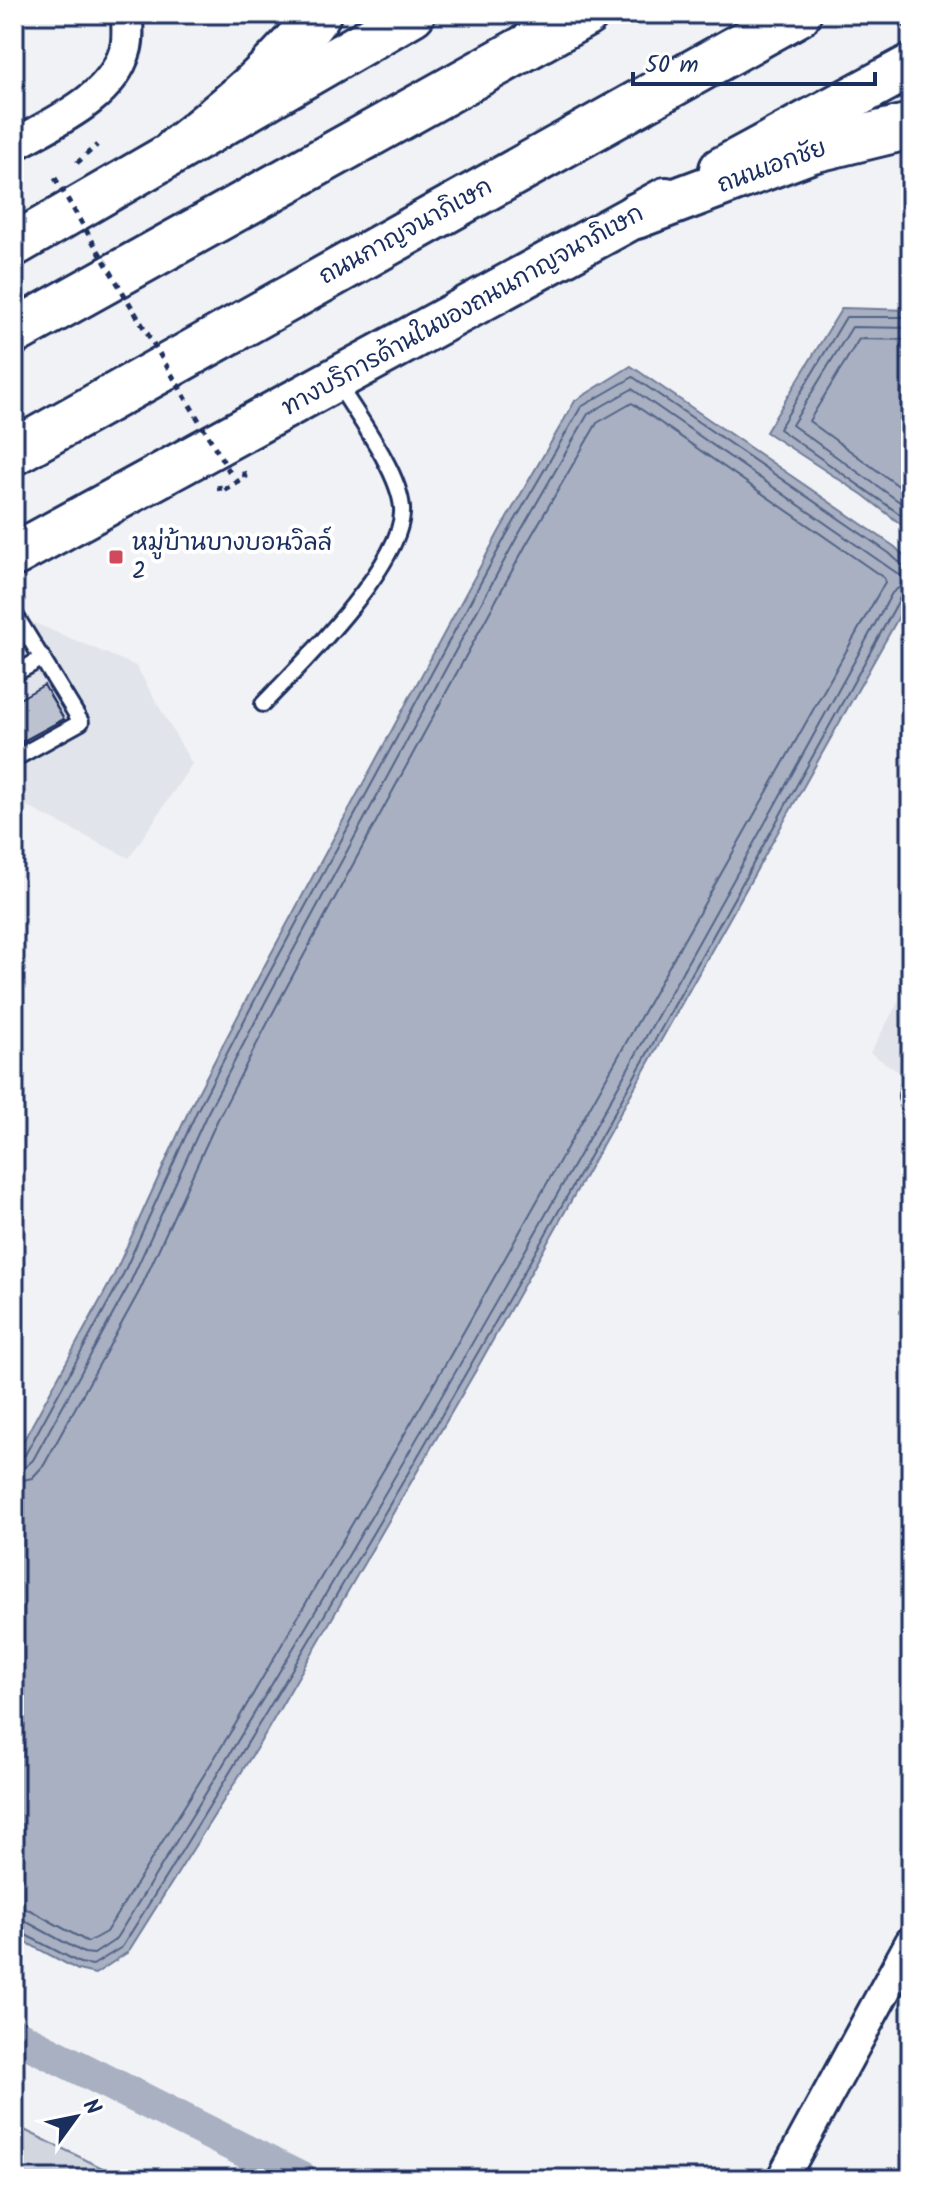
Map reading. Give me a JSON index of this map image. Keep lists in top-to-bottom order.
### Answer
{
  "streets": {
    "main road": ["ถนนเอกชัย", "ถนนกาญจนาภิเษก", "ทางบริการด้านในของถนนกาญจนาภิเษก"]
  },
  "crossings": [
    ["ถนนเอกชัย", "ทางบริการด้านในของถนนกาญจนาภิเษก"]
  ],
  "places": {
    "transit": ["หมู่บ้านบางบอนวิลล์ 2"]
  },
  "scale_bar": "50 m",
  "north": "top right"
}
